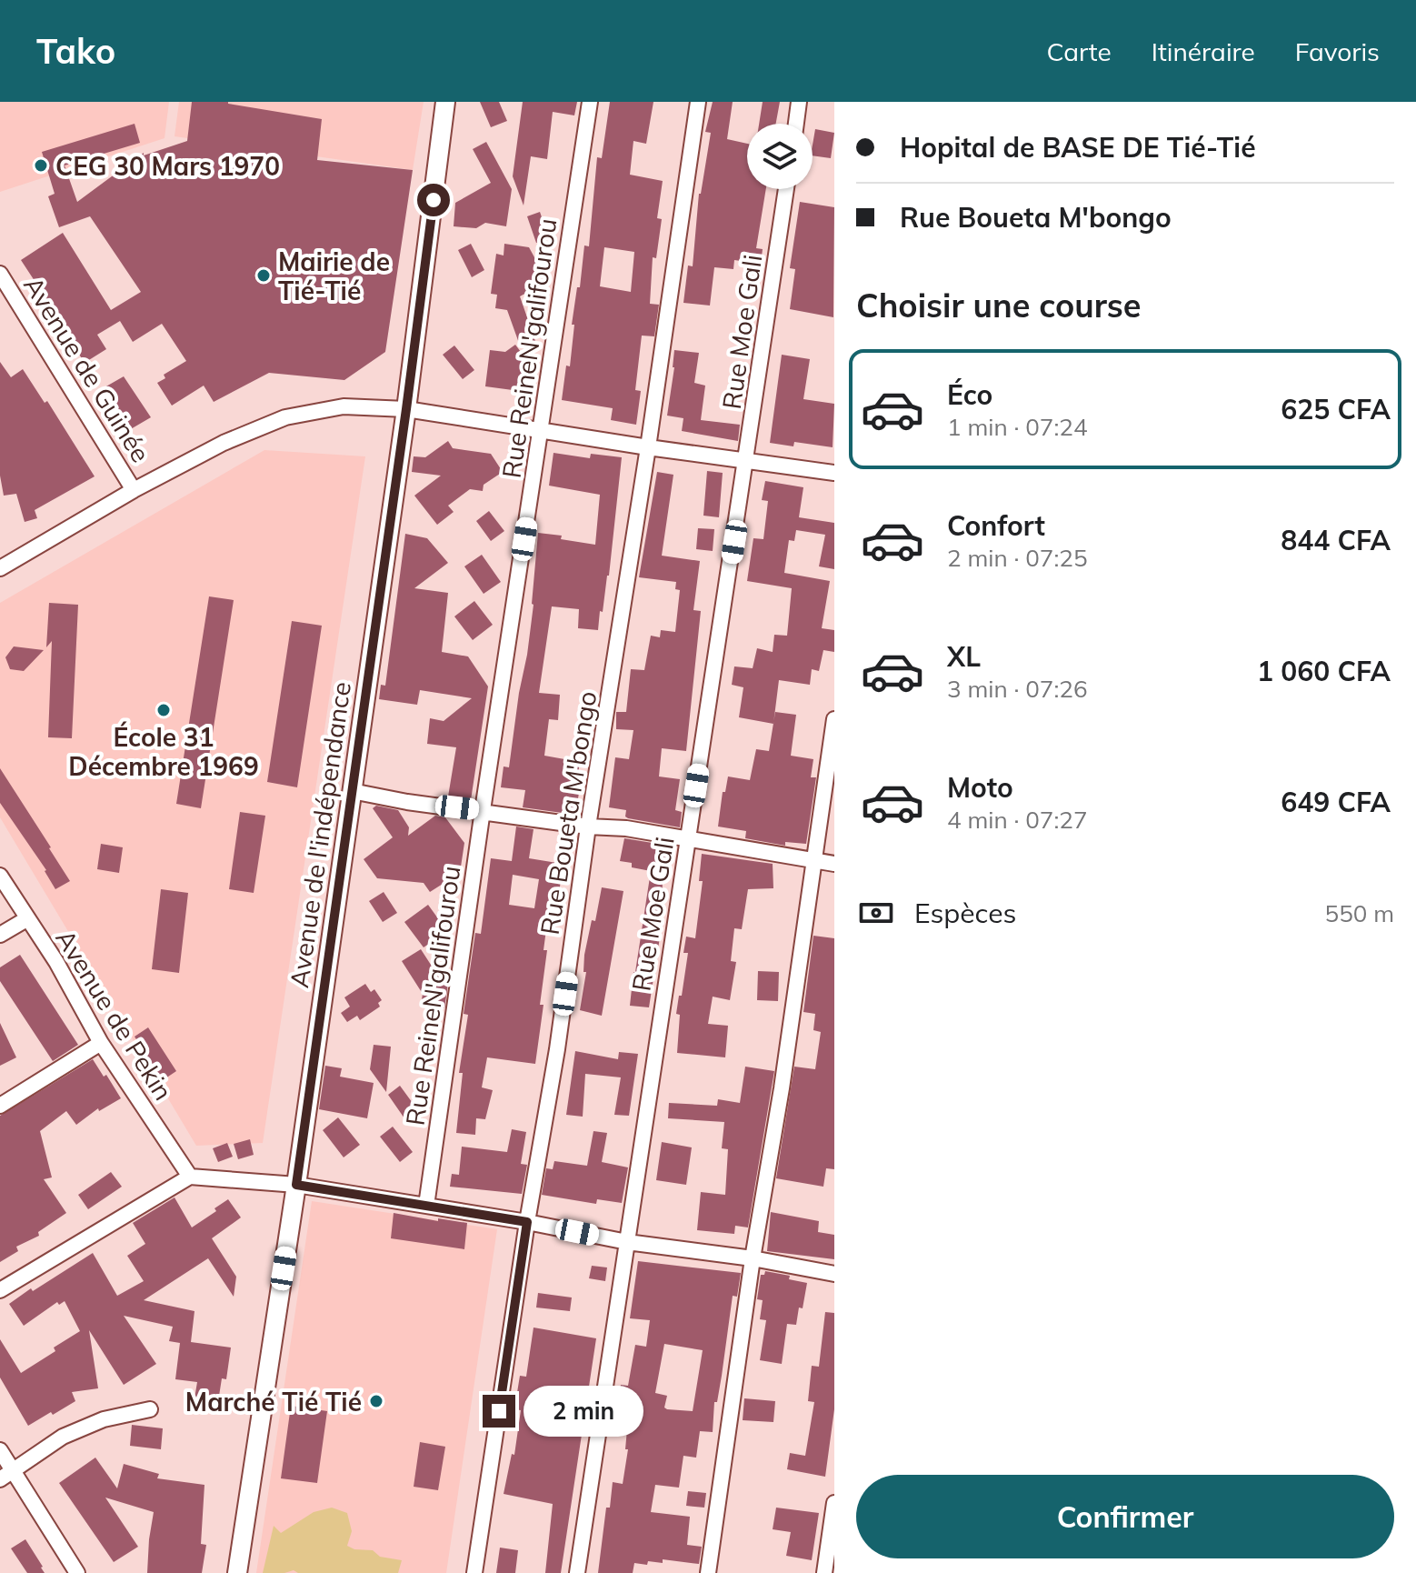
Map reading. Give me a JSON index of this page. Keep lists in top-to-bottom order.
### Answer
{
  "streets": {
    "street": [
      "Rue Moe Gali",
      "Rue ReineN'galifourou",
      "Avenue de Guinée",
      "Rue Boueta M'bongo",
      "Avenue de l'indépendance",
      "Avenue de Pekin"
    ]
  },
  "places": [
    "CEG 30 Mars 1970",
    "Mairie de Tié-Tié",
    "École 31 Décembre 1969",
    "Marché Tié Tié"
  ],
  "page": {
    "header": "Tako",
    "nav": ["Carte", "Itinéraire", "Favoris"],
    "banner": ["Hopital de BASE DE Tié-Tié", "Rue Boueta M'bongo"],
    "heading": "Choisir une course",
    "list": [
      {
        "name": "Éco",
        "note": "1 min · 07:24",
        "value": "625 CFA"
      },
      {
        "name": "Confort",
        "note": "2 min · 07:25",
        "value": "844 CFA"
      },
      {
        "name": "XL",
        "note": "3 min · 07:26",
        "value": "1 060 CFA"
      },
      {
        "name": "Moto",
        "note": "4 min · 07:27",
        "value": "649 CFA"
      }
    ],
    "pay": ["Espèces", "550 m"],
    "bubble": "2 min",
    "buttons": "Confirmer"
  }
}
